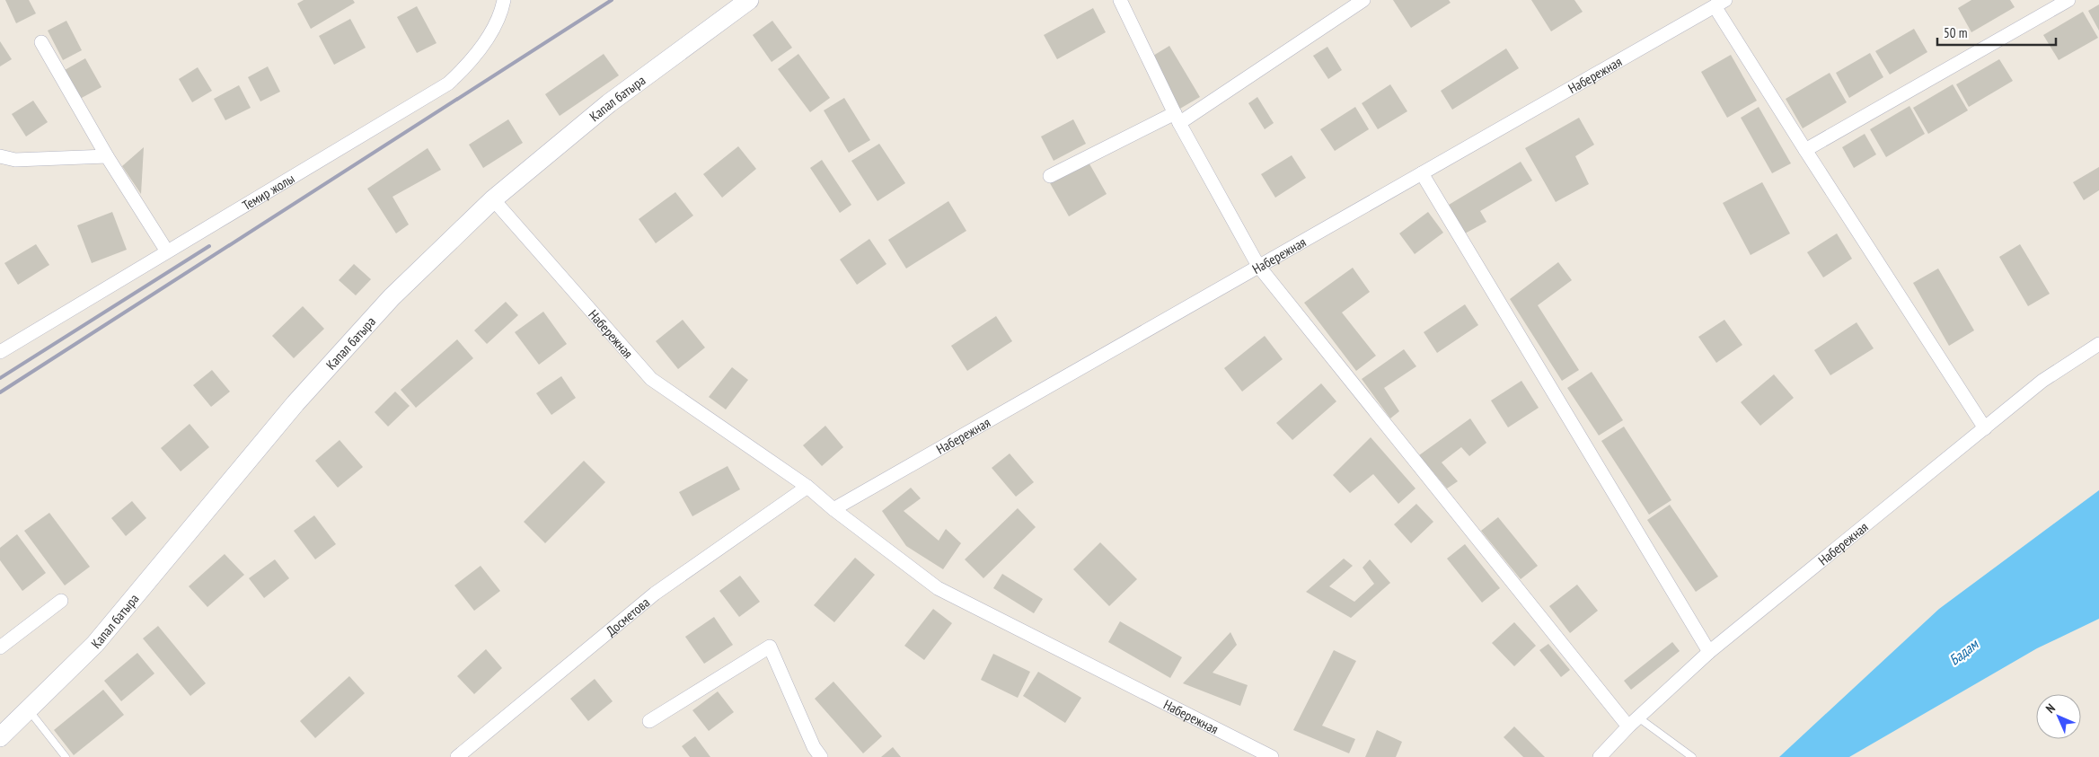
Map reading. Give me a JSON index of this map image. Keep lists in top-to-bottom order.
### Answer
{
  "streets": {
    "main road": ["Капал батыра"],
    "street": ["Набережная", "Темир жолы", "Досметова"]
  },
  "crossings": [
    ["Набережная", "Капал батыра"],
    ["Набережная", "Досметова"]
  ],
  "water": ["Бадам"],
  "scale_bar": "50 m",
  "north": "top left"
}
